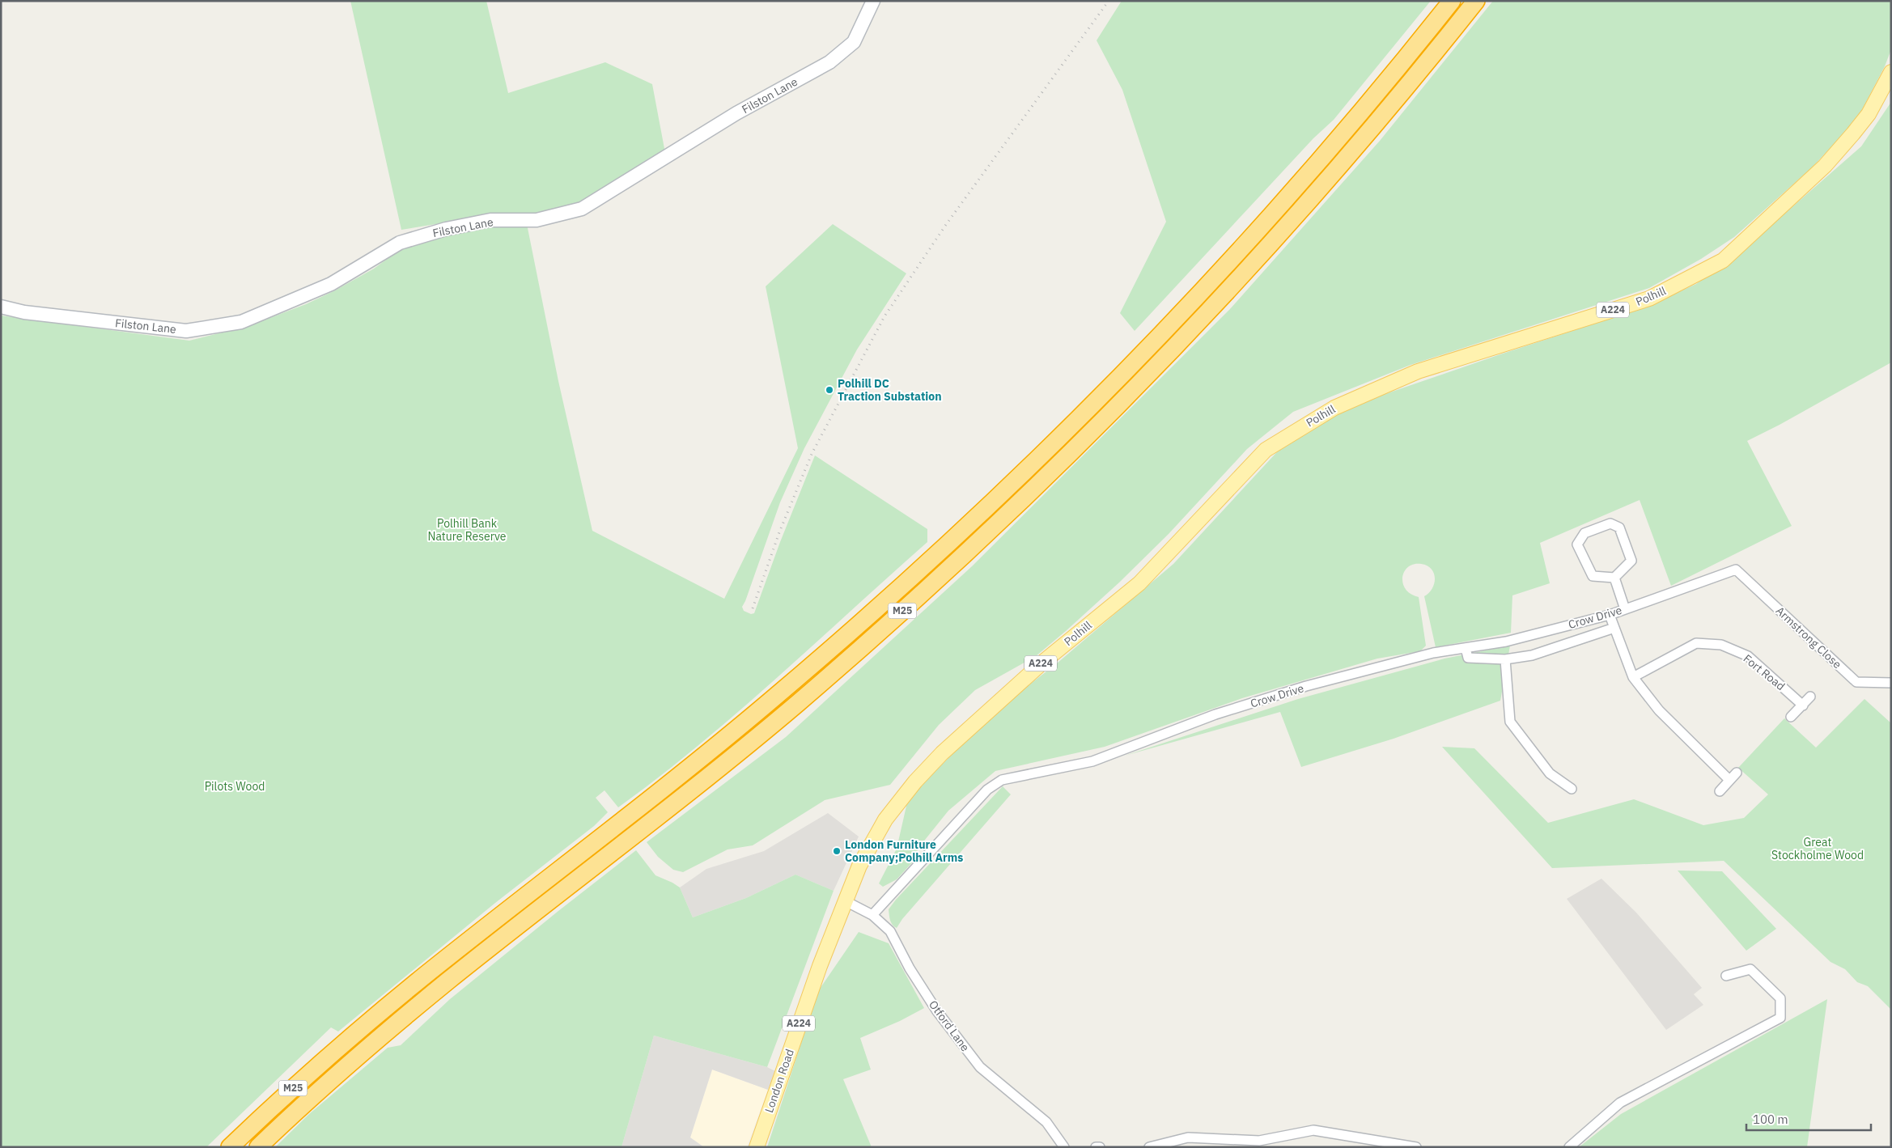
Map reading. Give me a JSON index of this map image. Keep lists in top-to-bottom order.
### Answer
{
  "streets": {
    "highway": ["M25"],
    "main road": ["Polhill", "A224", "London Road"],
    "street": [
      "Filston Lane",
      "Crow Drive",
      "Armstrong Close",
      "Fort Road",
      "Otford Lane"
    ]
  },
  "crossings": [
    ["Polhill", "Otford Lane"],
    ["Polhill", "London Road"],
    ["Crow Drive", "Armstrong Close"],
    ["Crow Drive", "Otford Lane"],
    ["Otford Lane", "London Road"]
  ],
  "parks": ["Polhill Bank Nature Reserve", "Pilots Wood", "Great Stockholme Wood"],
  "places": ["Polhill DC Traction Substation", "London Furniture Company;Polhill Arms"],
  "scale_bar": "100 m"
}
